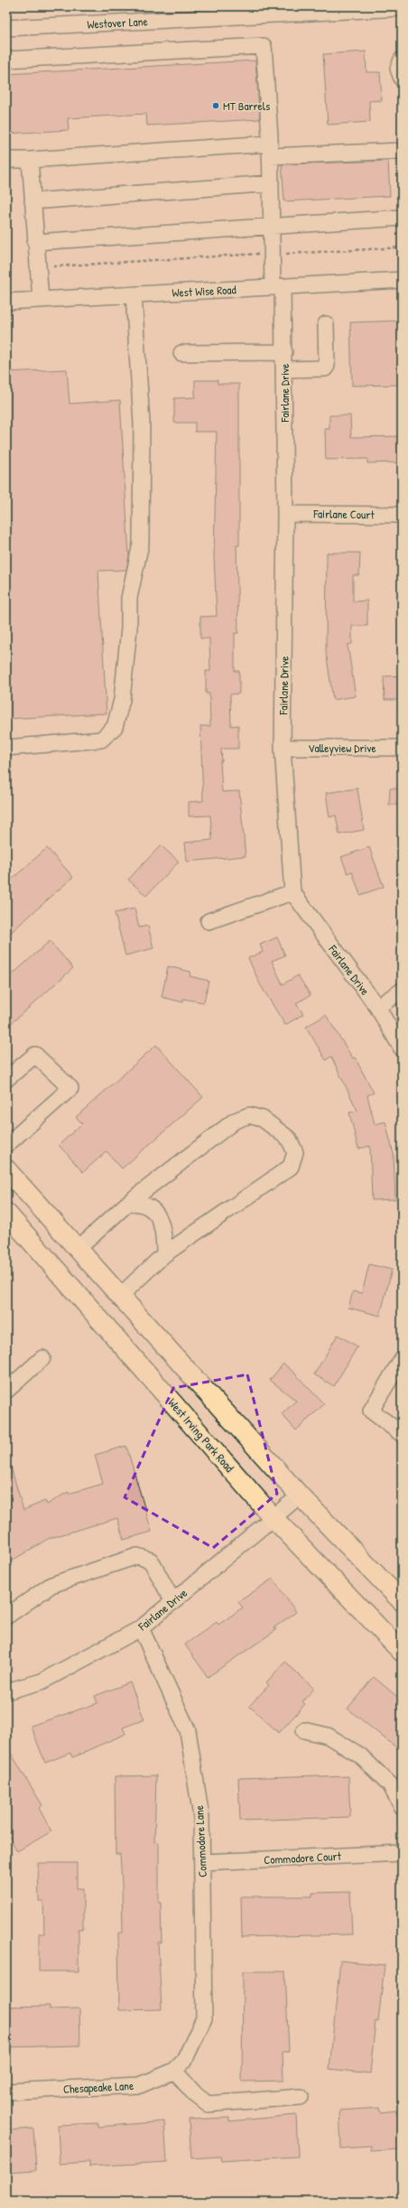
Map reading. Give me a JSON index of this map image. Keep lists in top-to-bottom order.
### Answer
{
  "streets": {
    "main road": ["West Irving Park Road"],
    "street": [
      "Westover Lane",
      "West Wise Road",
      "Fairlane Drive",
      "Fairlane Court",
      "Valleyview Drive",
      "Commodore Lane",
      "Commodore Court",
      "Chesapeake Lane"
    ]
  },
  "crossings": [
    ["West Wise Road", "Fairlane Drive"],
    ["Fairlane Drive", "Fairlane Court"],
    ["Fairlane Drive", "Valleyview Drive"],
    ["Fairlane Drive", "West Irving Park Road"],
    ["Fairlane Drive", "Commodore Lane"],
    ["Commodore Lane", "Commodore Court"],
    ["Commodore Lane", "Chesapeake Lane"]
  ],
  "places": ["MT Barrels"]
}
